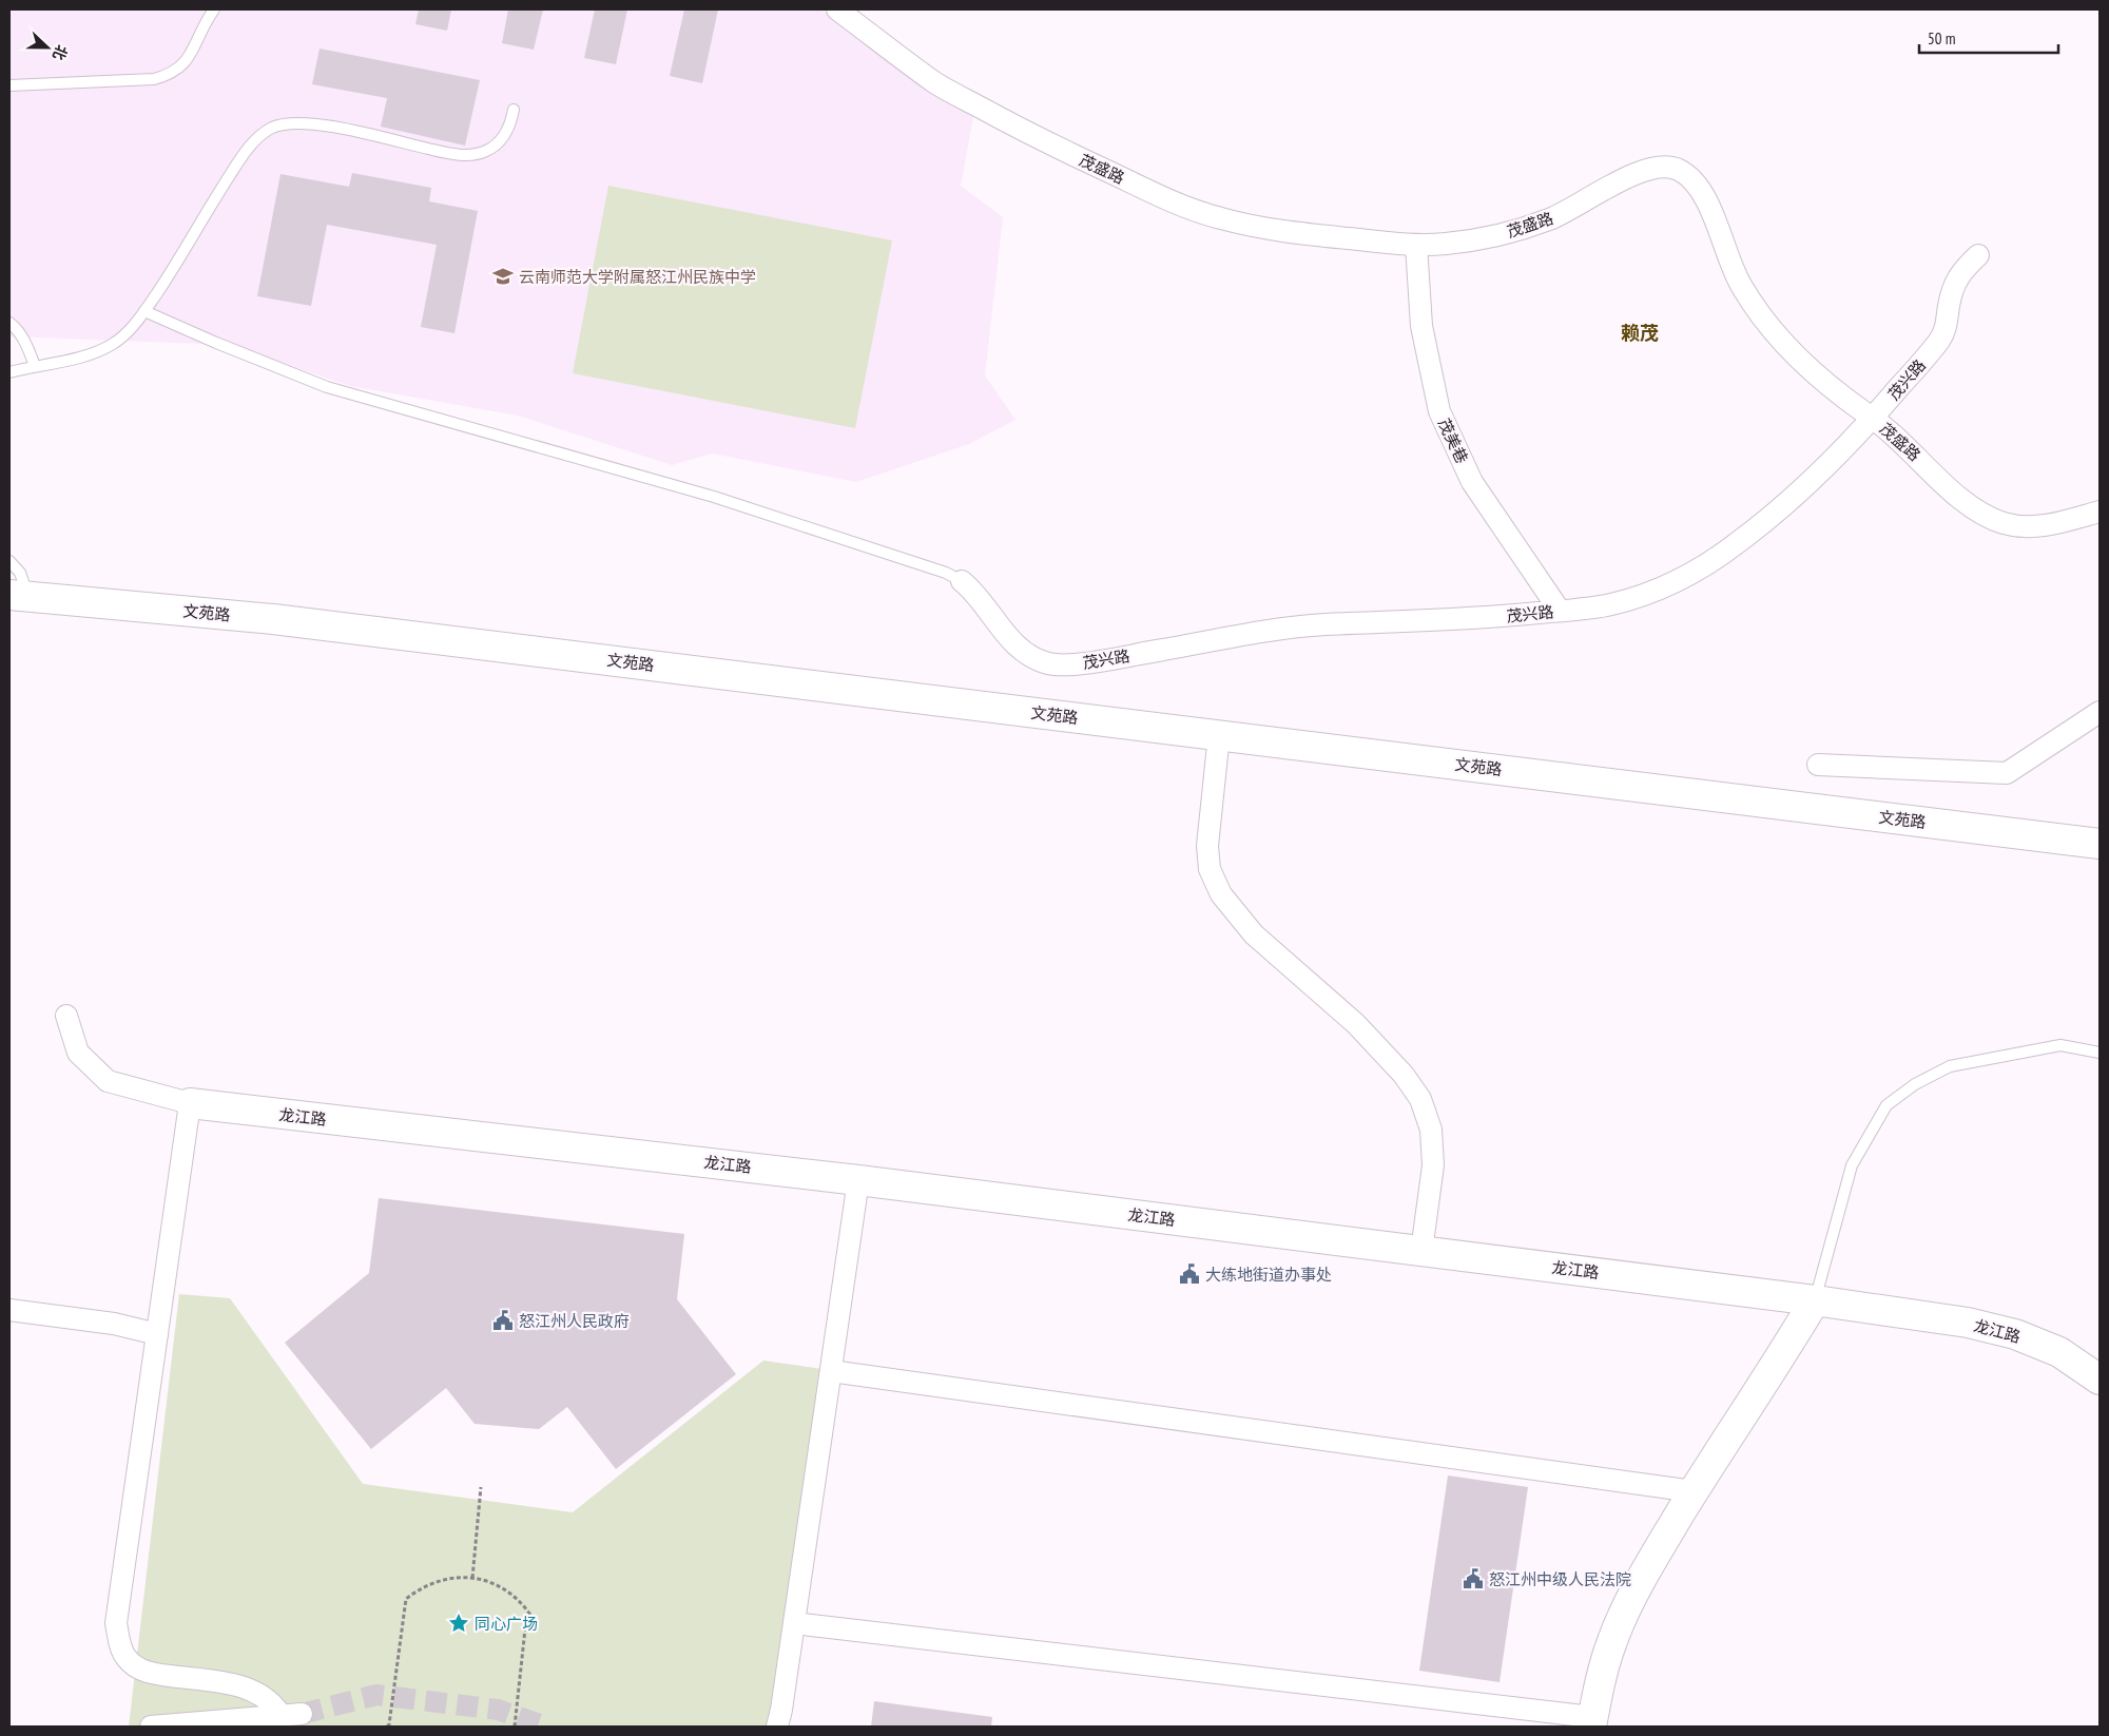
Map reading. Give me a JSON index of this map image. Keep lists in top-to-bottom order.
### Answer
{
  "streets": {
    "street": [
      "茂盛路",
      "茂兴路",
      "茂美巷",
      "文苑路",
      "龙江路"
    ]
  },
  "crossings": [
    ["茂盛路", "茂兴路"],
    ["茂盛路", "茂美巷"],
    ["茂兴路", "茂美巷"]
  ],
  "districts": ["赖茂"],
  "places": {
    "school or university": ["云南师范大学附属怒江州民族中学"],
    "public building": ["大练地街道办事处", "怒江州人民政府", "怒江州中级人民法院"],
    "place": ["同心广场"]
  },
  "scale_bar": "50 m",
  "north": "right"
}
